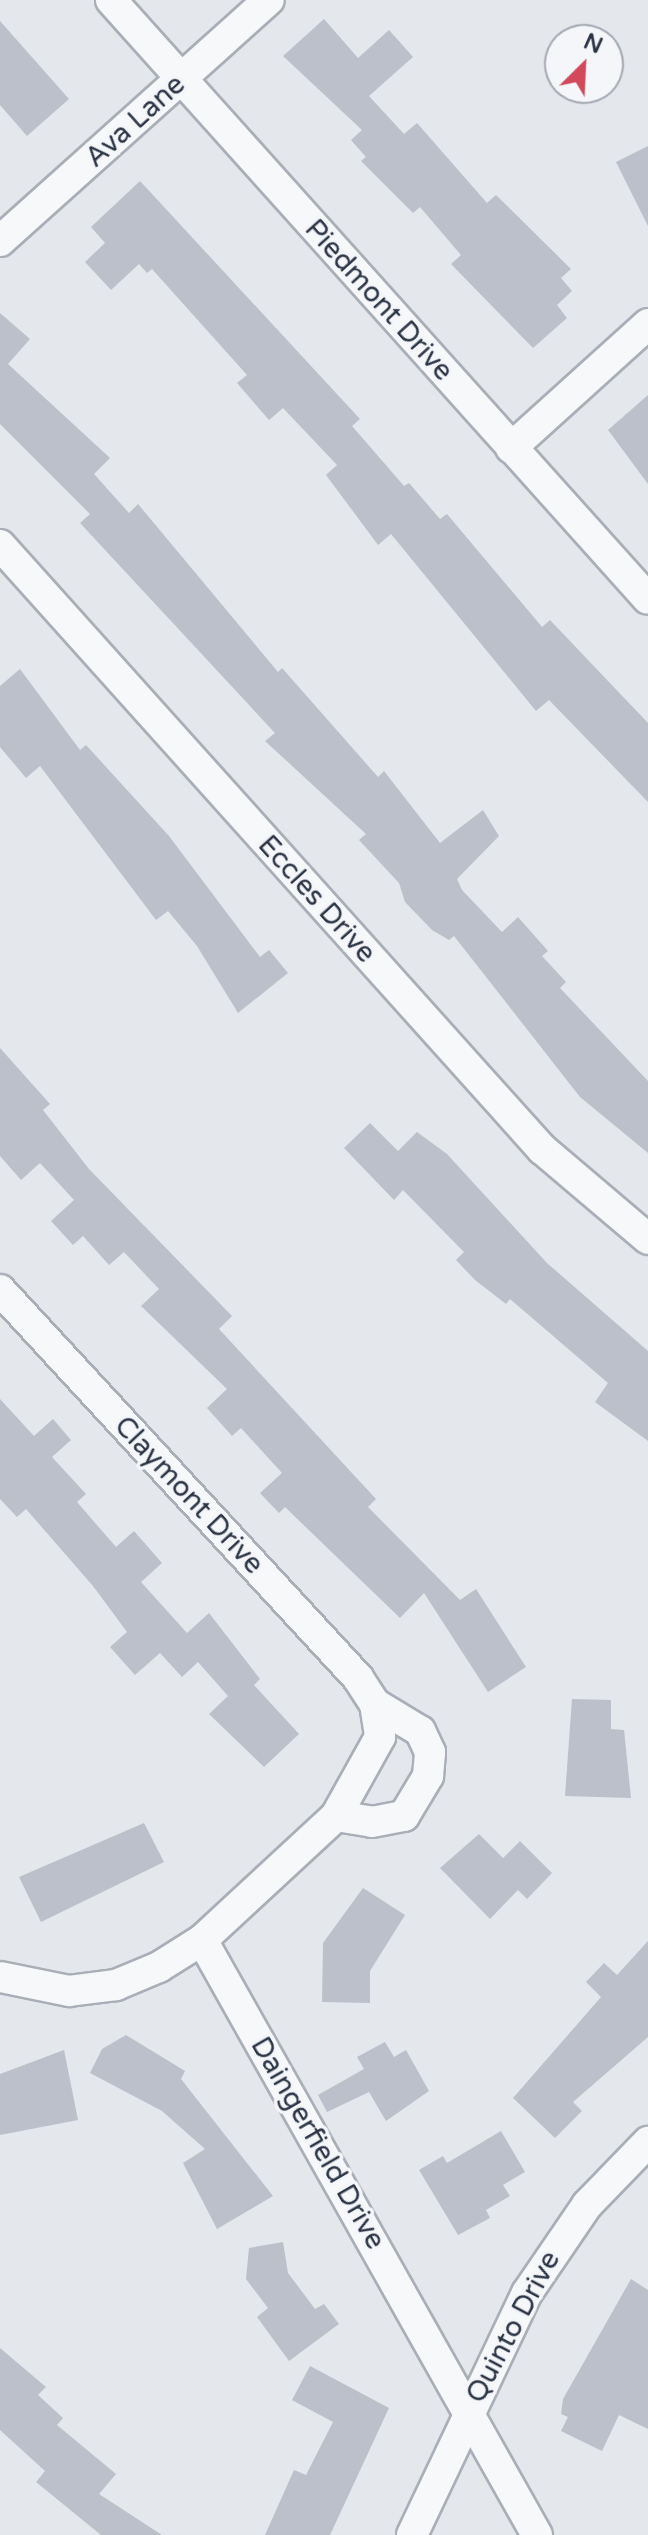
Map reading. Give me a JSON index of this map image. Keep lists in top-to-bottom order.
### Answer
{
  "streets": {
    "street": [
      "Ava Lane",
      "Piedmont Drive",
      "Eccles Drive",
      "Claymont Drive",
      "Daingerfield Drive",
      "Quinto Drive"
    ]
  },
  "crossings": [
    ["Ava Lane", "Piedmont Drive"],
    ["Daingerfield Drive", "Quinto Drive"]
  ],
  "north": "top right"
}
